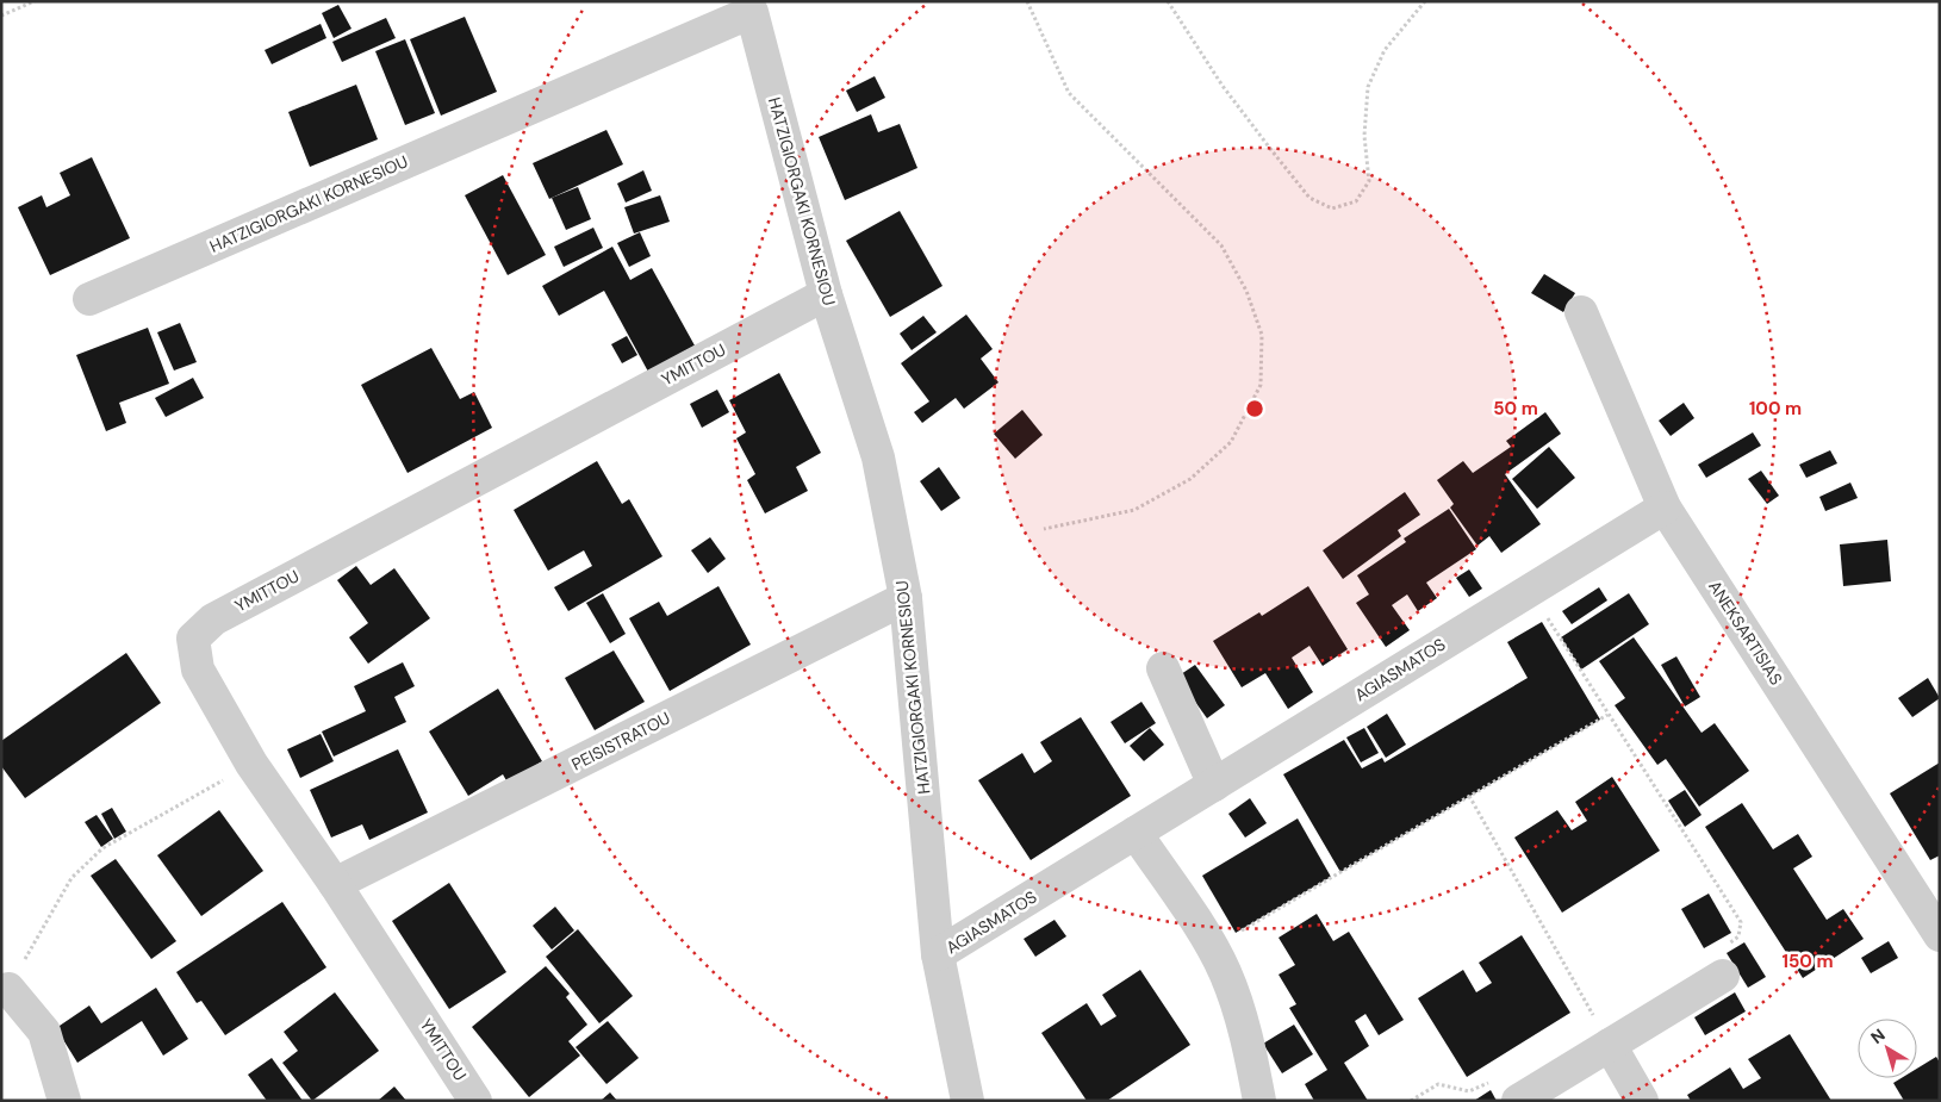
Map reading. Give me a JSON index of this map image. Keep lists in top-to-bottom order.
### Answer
{
  "streets": {
    "street": [
      "HATZIGIORGAKI KORNESIOU",
      "YMITTOU",
      "ANEKSARTISIAS",
      "AGIASMATOS",
      "PEISISTRATOU"
    ]
  },
  "crossings": [
    ["HATZIGIORGAKI KORNESIOU", "YMITTOU"],
    ["HATZIGIORGAKI KORNESIOU", "AGIASMATOS"],
    ["HATZIGIORGAKI KORNESIOU", "PEISISTRATOU"],
    ["YMITTOU", "PEISISTRATOU"],
    ["ANEKSARTISIAS", "AGIASMATOS"]
  ],
  "north": "top left",
  "rings": ["50 m", "100 m", "150 m"]
}
